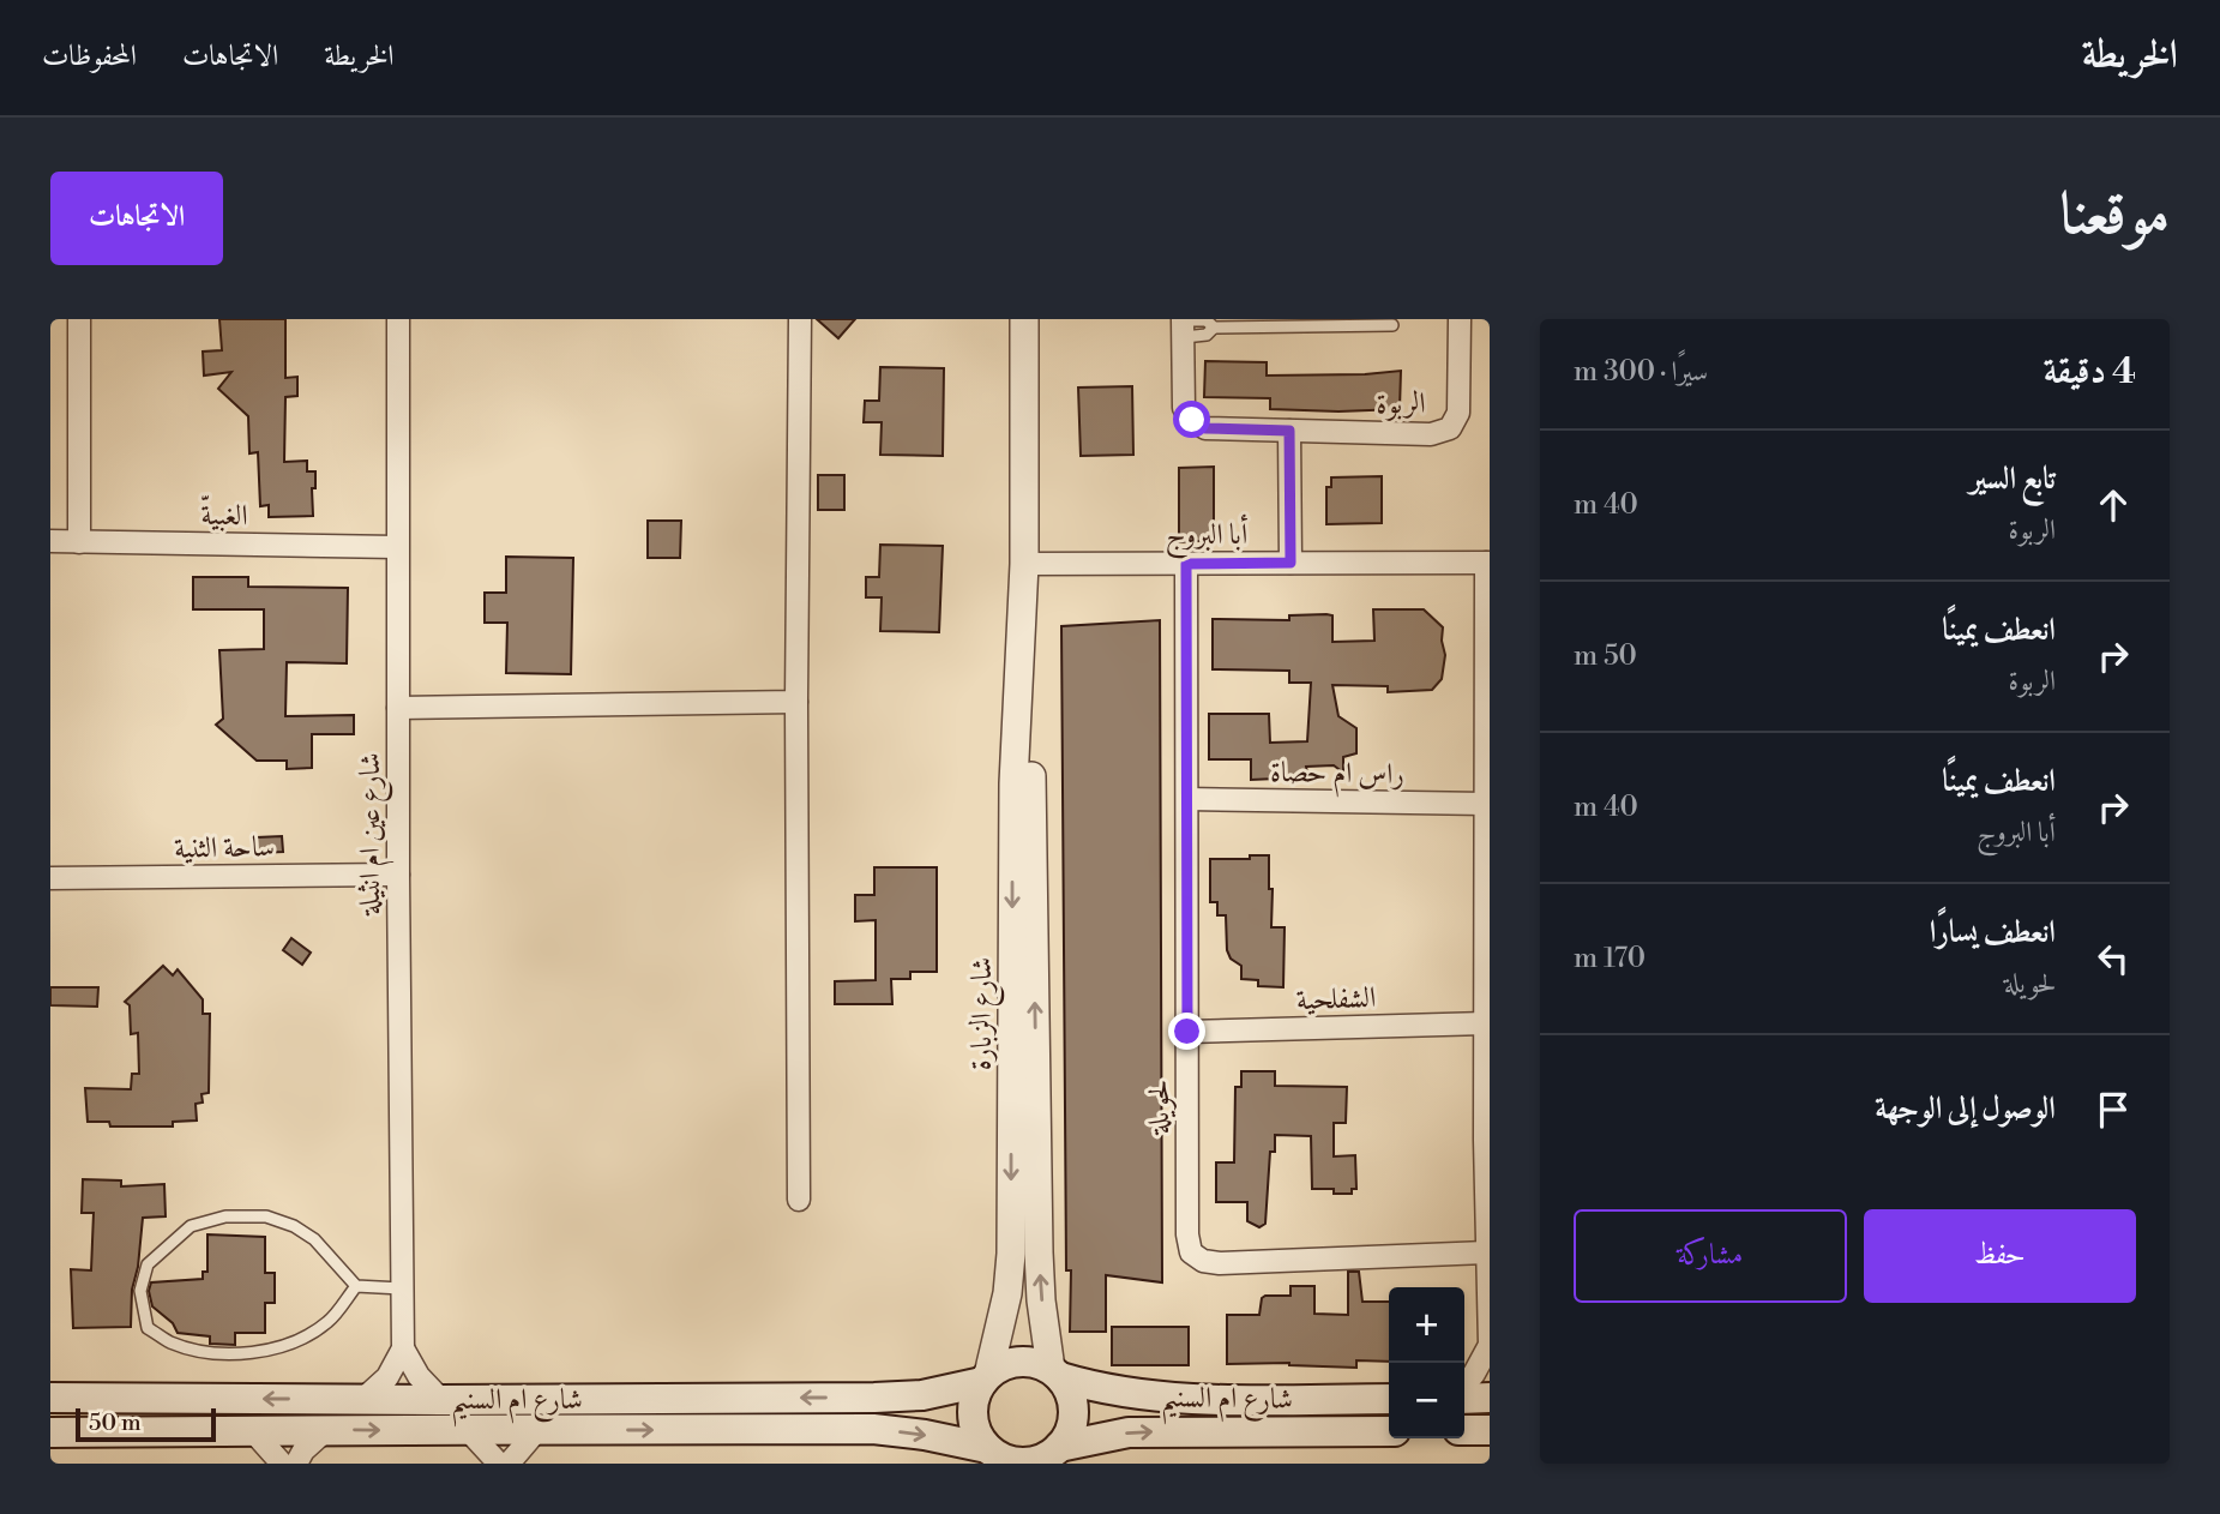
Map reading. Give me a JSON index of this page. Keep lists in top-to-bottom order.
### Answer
{
  "streets": {
    "main road": ["شارع ام السنيم"],
    "street": [
      "الربوة",
      "الغبيةّ",
      "أبا البروج",
      "راس ام حصاة",
      "شارع عين ام انثيلة",
      "ساحة الثنية",
      "الشفلحية",
      "شارع الزبارة",
      "لحويلة"
    ]
  },
  "crossings": [
    ["الغبيةّ", "شارع عين ام انثيلة"],
    ["أبا البروج", "شارع الزبارة"],
    ["أبا البروج", "لحويلة"],
    ["راس ام حصاة", "لحويلة"],
    ["شارع عين ام انثيلة", "ساحة الثنية"],
    ["الشفلحية", "لحويلة"],
    ["شارع الزبارة", "شارع ام السنيم"]
  ],
  "scale_bar": "50 m",
  "page": {
    "header": "الخريطة",
    "nav": ["الخريطة", "الاتجاهات", "المحفوظات"],
    "title": "موقعنا",
    "buttons": [
      "الاتجاهات",
      ["حفظ", "مشاركة"]
    ],
    "heading": ["4 دقيقة", "سيرًا · 300 m"],
    "list": [
      ["تابع السير", "الربوة", "40 m"],
      ["انعطف يمينًا", "الربوة", "50 m"],
      ["انعطف يمينًا", "أبا البروج", "40 m"],
      ["انعطف يسارًا", "لحويلة", "170 m"],
      "الوصول إلى الوجهة"
    ],
    "map_buttons": ["+", "−"],
    "scale": "50 m"
  }
}
